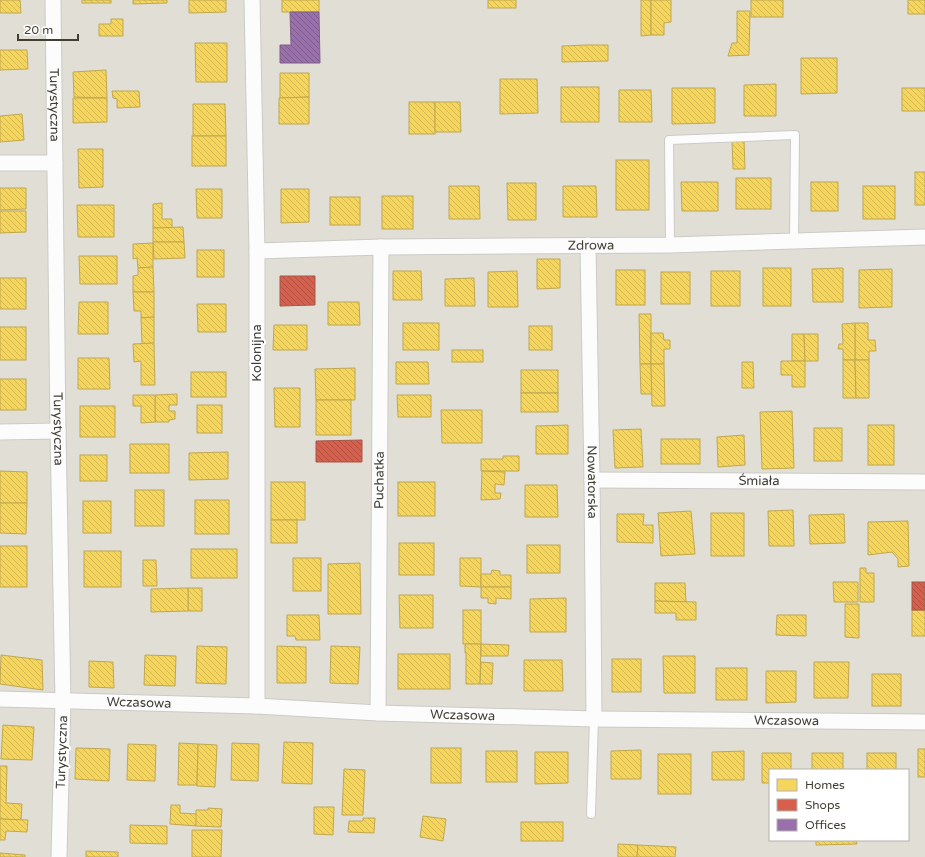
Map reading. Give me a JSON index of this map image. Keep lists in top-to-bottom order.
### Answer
{
  "streets": {
    "street": [
      "Turystyczna",
      "Zdrowa",
      "Kolonijna",
      "Puchatka",
      "Śmiała",
      "Nowatorska",
      "Wczasowa"
    ]
  },
  "crossings": [
    ["Turystyczna", "Wczasowa"],
    ["Zdrowa", "Kolonijna"],
    ["Zdrowa", "Puchatka"],
    ["Zdrowa", "Nowatorska"],
    ["Kolonijna", "Wczasowa"],
    ["Puchatka", "Wczasowa"],
    ["Śmiała", "Nowatorska"],
    ["Nowatorska", "Wczasowa"]
  ],
  "legend": ["Homes", "Shops", "Offices"],
  "scale_bar": "20 m"
}
